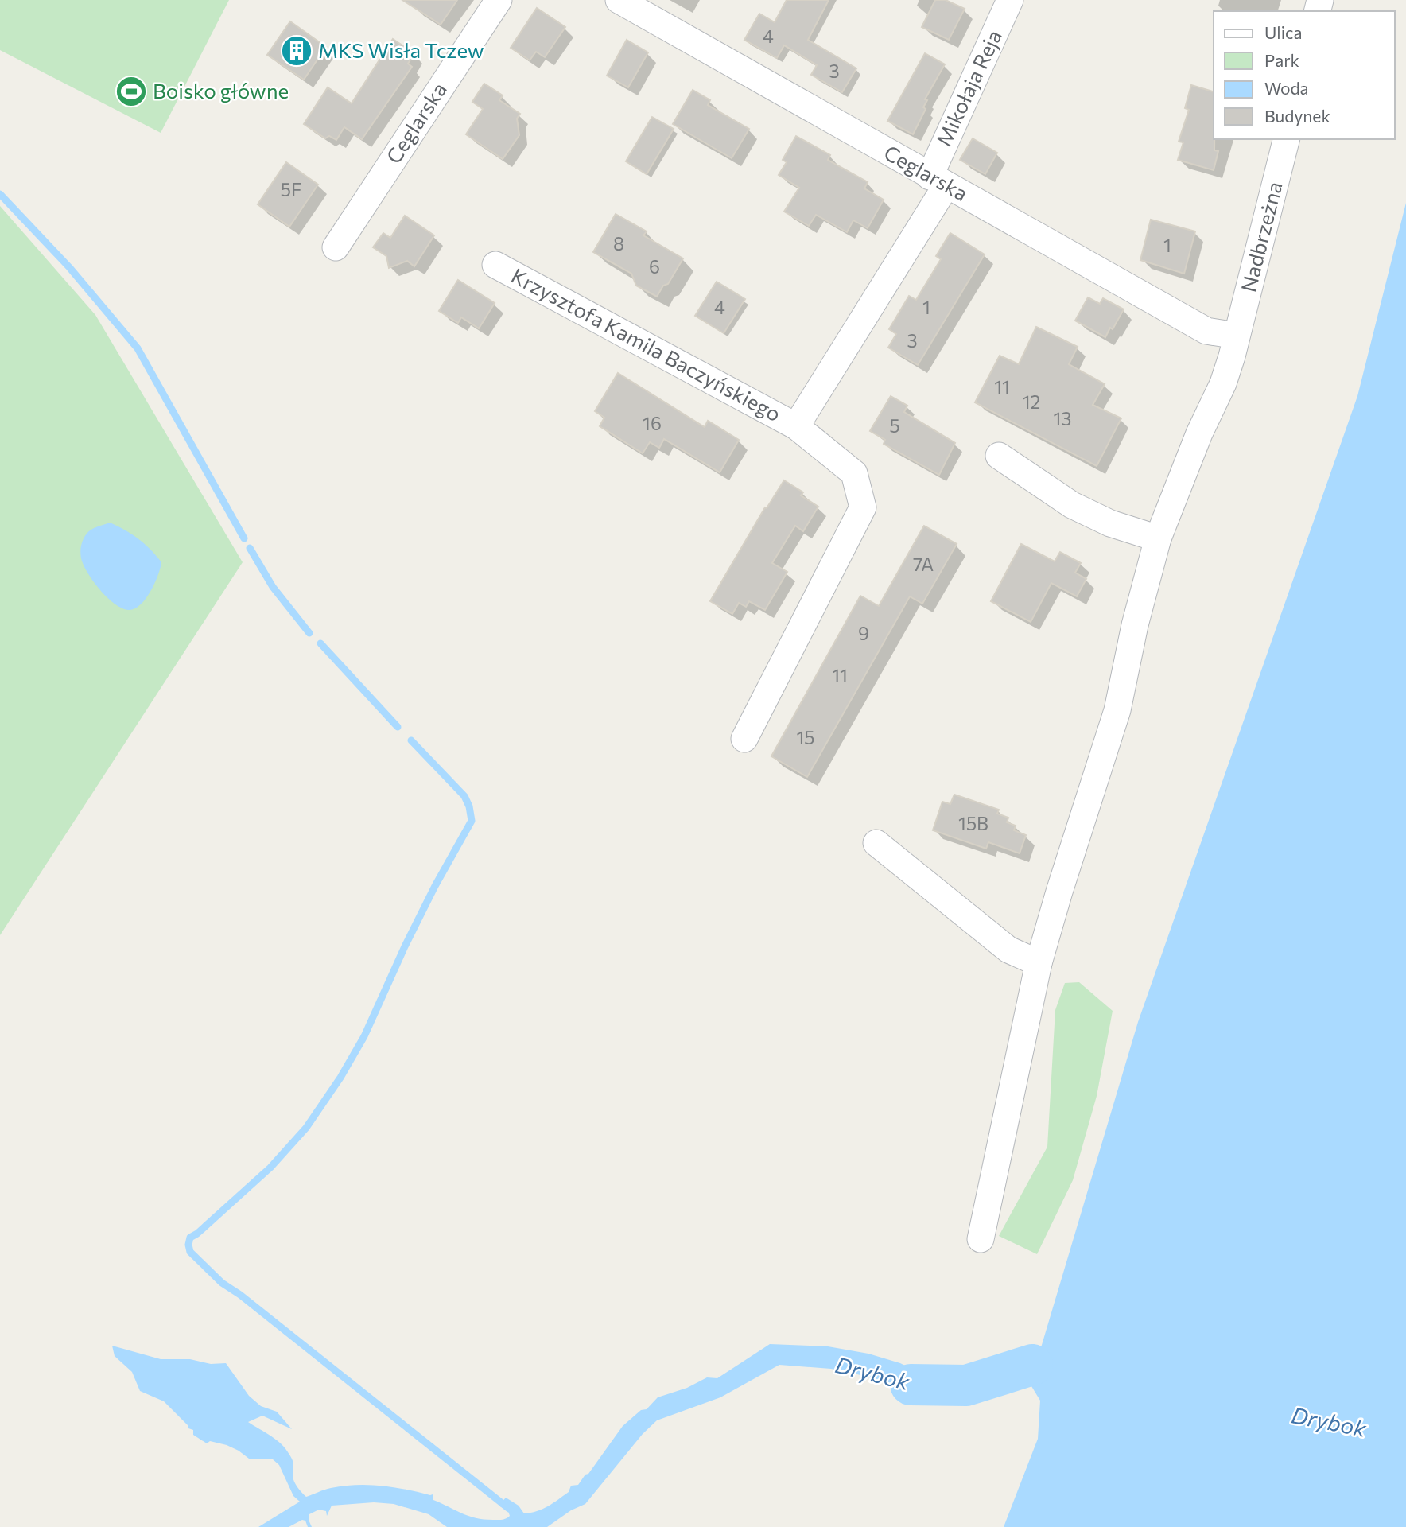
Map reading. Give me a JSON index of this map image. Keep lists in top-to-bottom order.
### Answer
{
  "streets": {
    "street": [
      "Mikołaja Reja",
      "Ceglarska",
      "Nadbrzeżna",
      "Krzysztofa Kamila Baczyńskiego"
    ]
  },
  "crossings": [
    ["Mikołaja Reja", "Ceglarska"],
    ["Mikołaja Reja", "Krzysztofa Kamila Baczyńskiego"],
    ["Ceglarska", "Nadbrzeżna"],
    ["Ceglarska", "Krzysztofa Kamila Baczyńskiego"]
  ],
  "water": ["Drybok"],
  "places": {
    "building": ["MKS Wisła Tczew"],
    "sports": ["Boisko główne"]
  },
  "house_numbers": [
    "4",
    "3",
    "5F",
    "8",
    "1",
    "6",
    "4",
    "1",
    "3",
    "11",
    "12",
    "13",
    "16",
    "5",
    "7A",
    "9",
    "11",
    "15",
    "15B"
  ],
  "legend": [
    "Ulica",
    "Park",
    "Woda",
    "Budynek"
  ]
}
